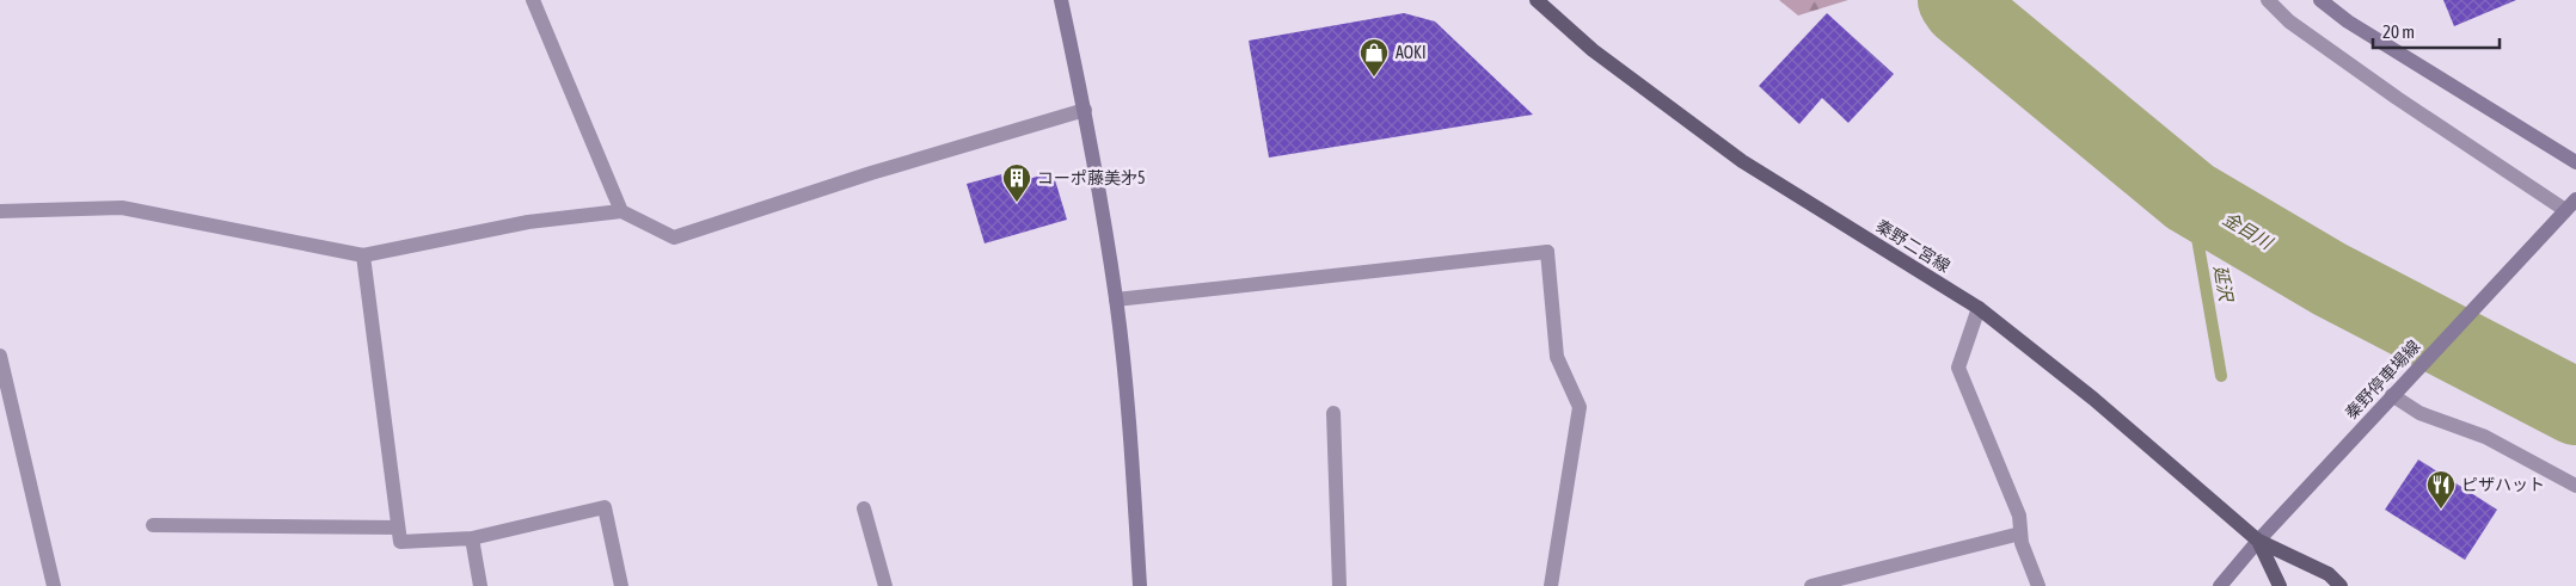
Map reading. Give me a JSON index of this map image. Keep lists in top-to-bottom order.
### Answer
{
  "streets": {
    "main road": ["秦野二宮線"],
    "street": ["秦野停車場線"]
  },
  "crossings": [
    ["秦野二宮線", "秦野停車場線"]
  ],
  "water": ["金目川", "延沢"],
  "places": {
    "shop": ["AOKI"],
    "building": ["コーポ藤美㐧5"],
    "restaurant": ["ピザハット"]
  },
  "scale_bar": "20 m"
}
